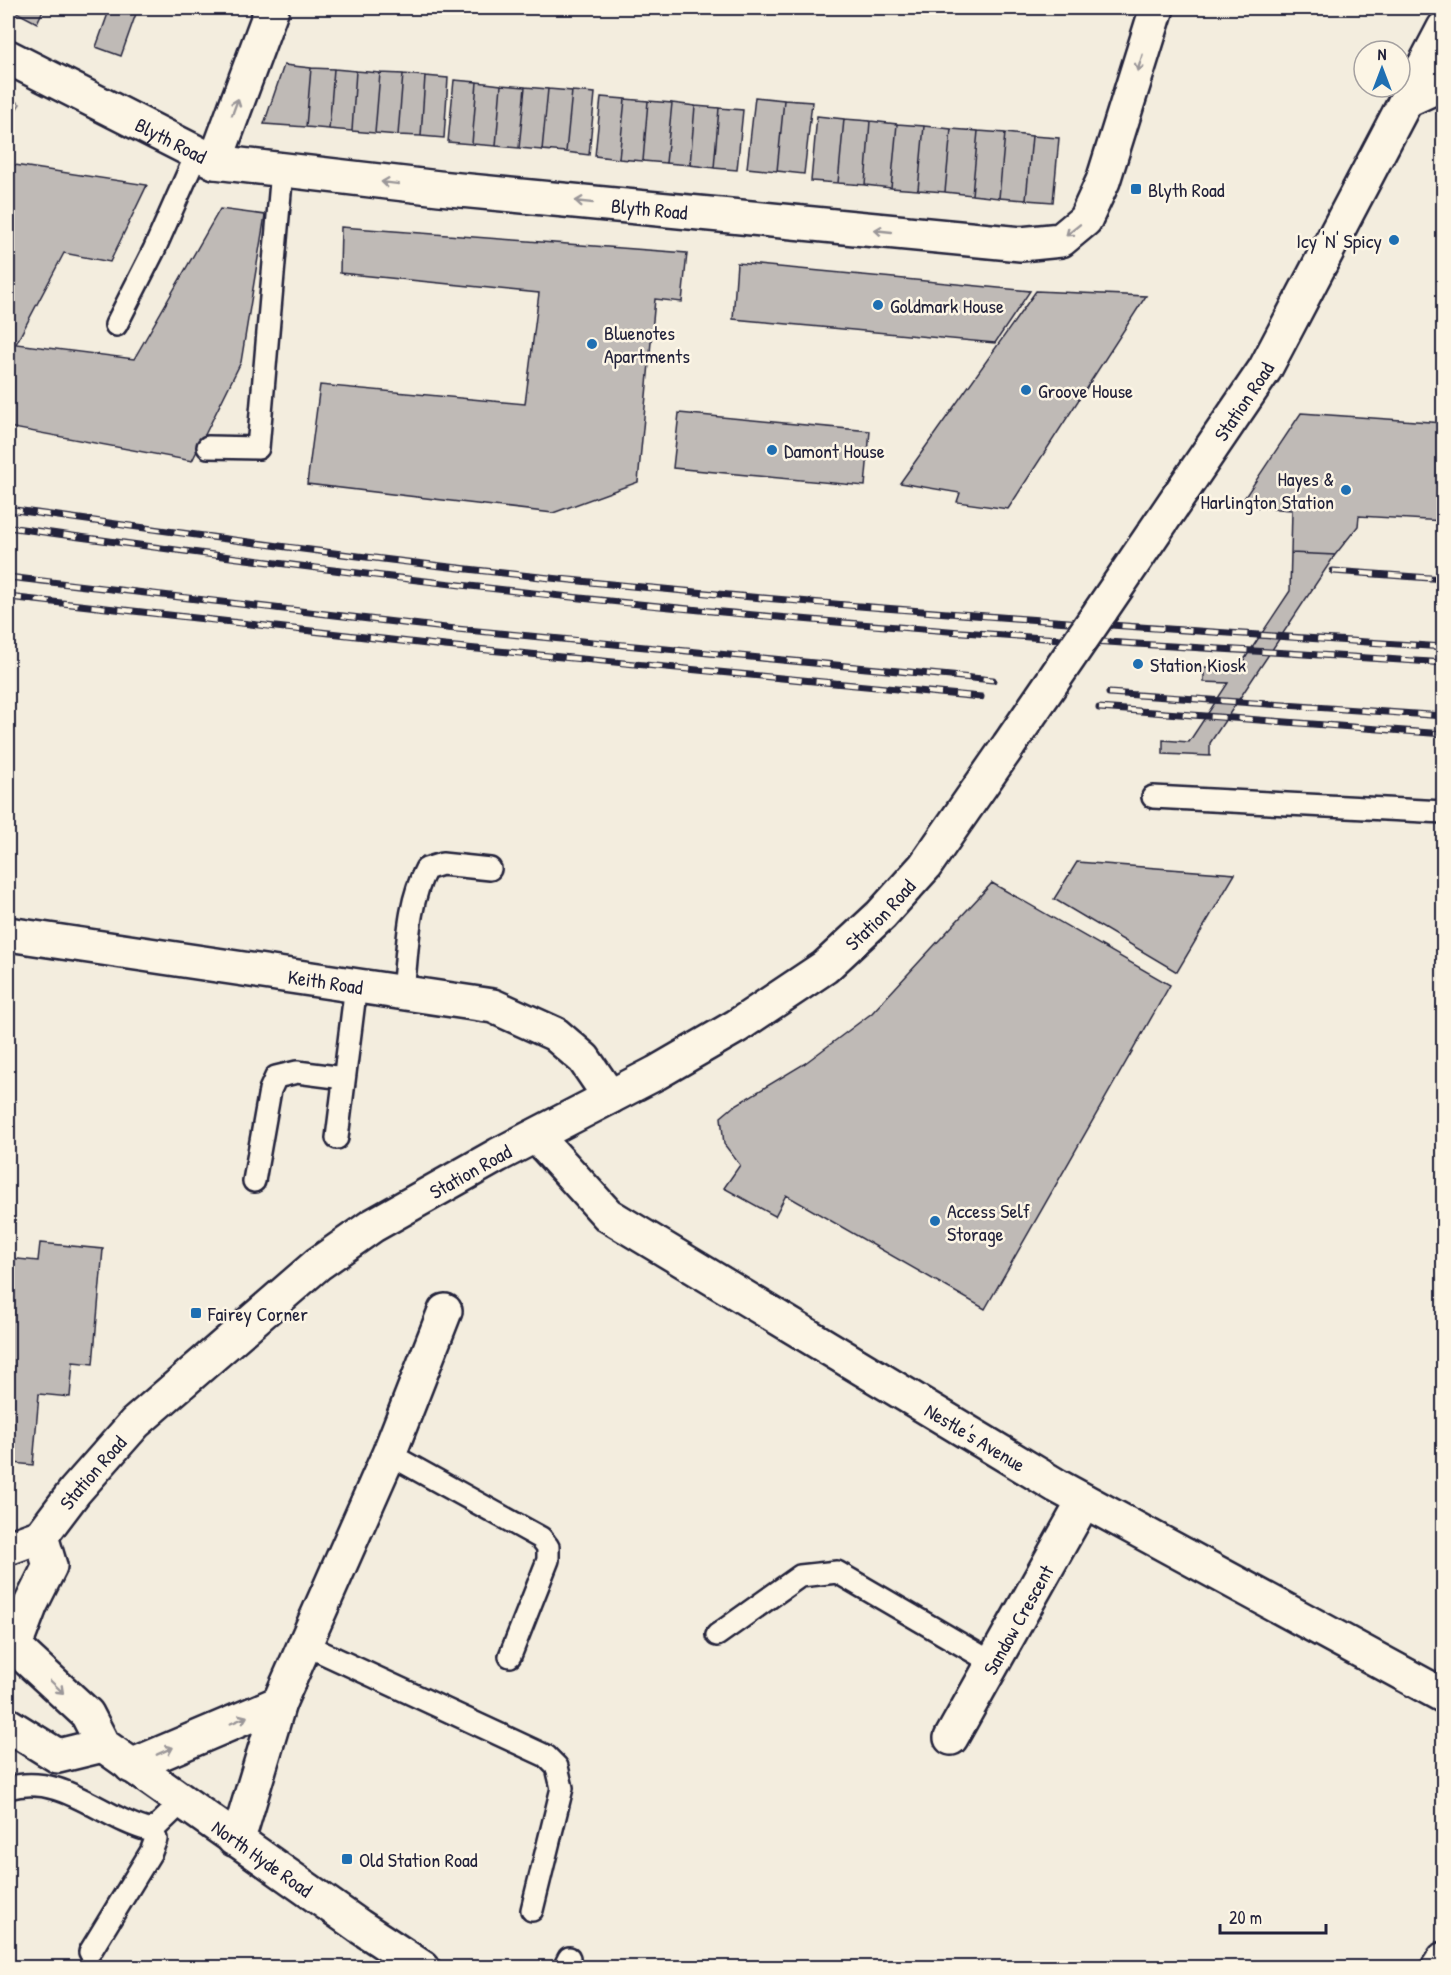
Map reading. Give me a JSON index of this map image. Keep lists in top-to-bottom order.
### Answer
{
  "streets": {
    "street": [
      "Blyth Road",
      "Station Road",
      "Keith Road",
      "Nestle's Avenue",
      "Sandow Crescent",
      "North Hyde Road"
    ]
  },
  "crossings": [
    ["Station Road", "Keith Road"],
    ["Station Road", "Nestle's Avenue"],
    ["Nestle's Avenue", "Sandow Crescent"]
  ],
  "one_way": ["Blyth Road"],
  "places": {
    "transit": ["Blyth Road", "Fairey Corner", "Old Station Road"],
    "other": [
      "Icy 'N' Spicy",
      "Goldmark House",
      "Bluenotes Apartments",
      "Groove House",
      "Damont House",
      "Hayes & Harlington Station",
      "Station Kiosk",
      "Access Self Storage"
    ]
  },
  "scale_bar": "20 m",
  "north": "top"
}
